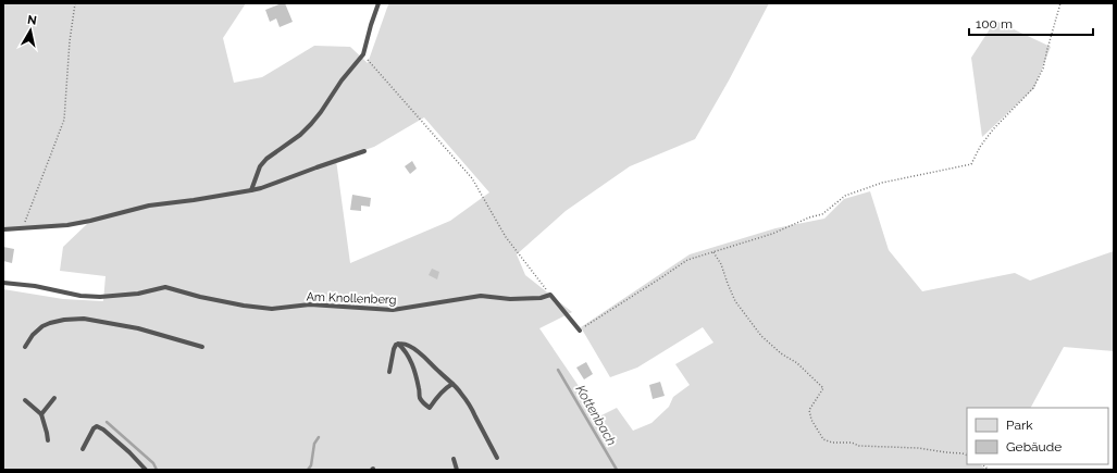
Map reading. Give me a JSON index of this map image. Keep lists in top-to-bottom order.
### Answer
{
  "streets": {
    "lane": ["Am Knollenberg"]
  },
  "water": ["Kottenbach"],
  "legend": ["Park", "Gebäude"],
  "scale_bar": "100 m",
  "north": "top"
}
